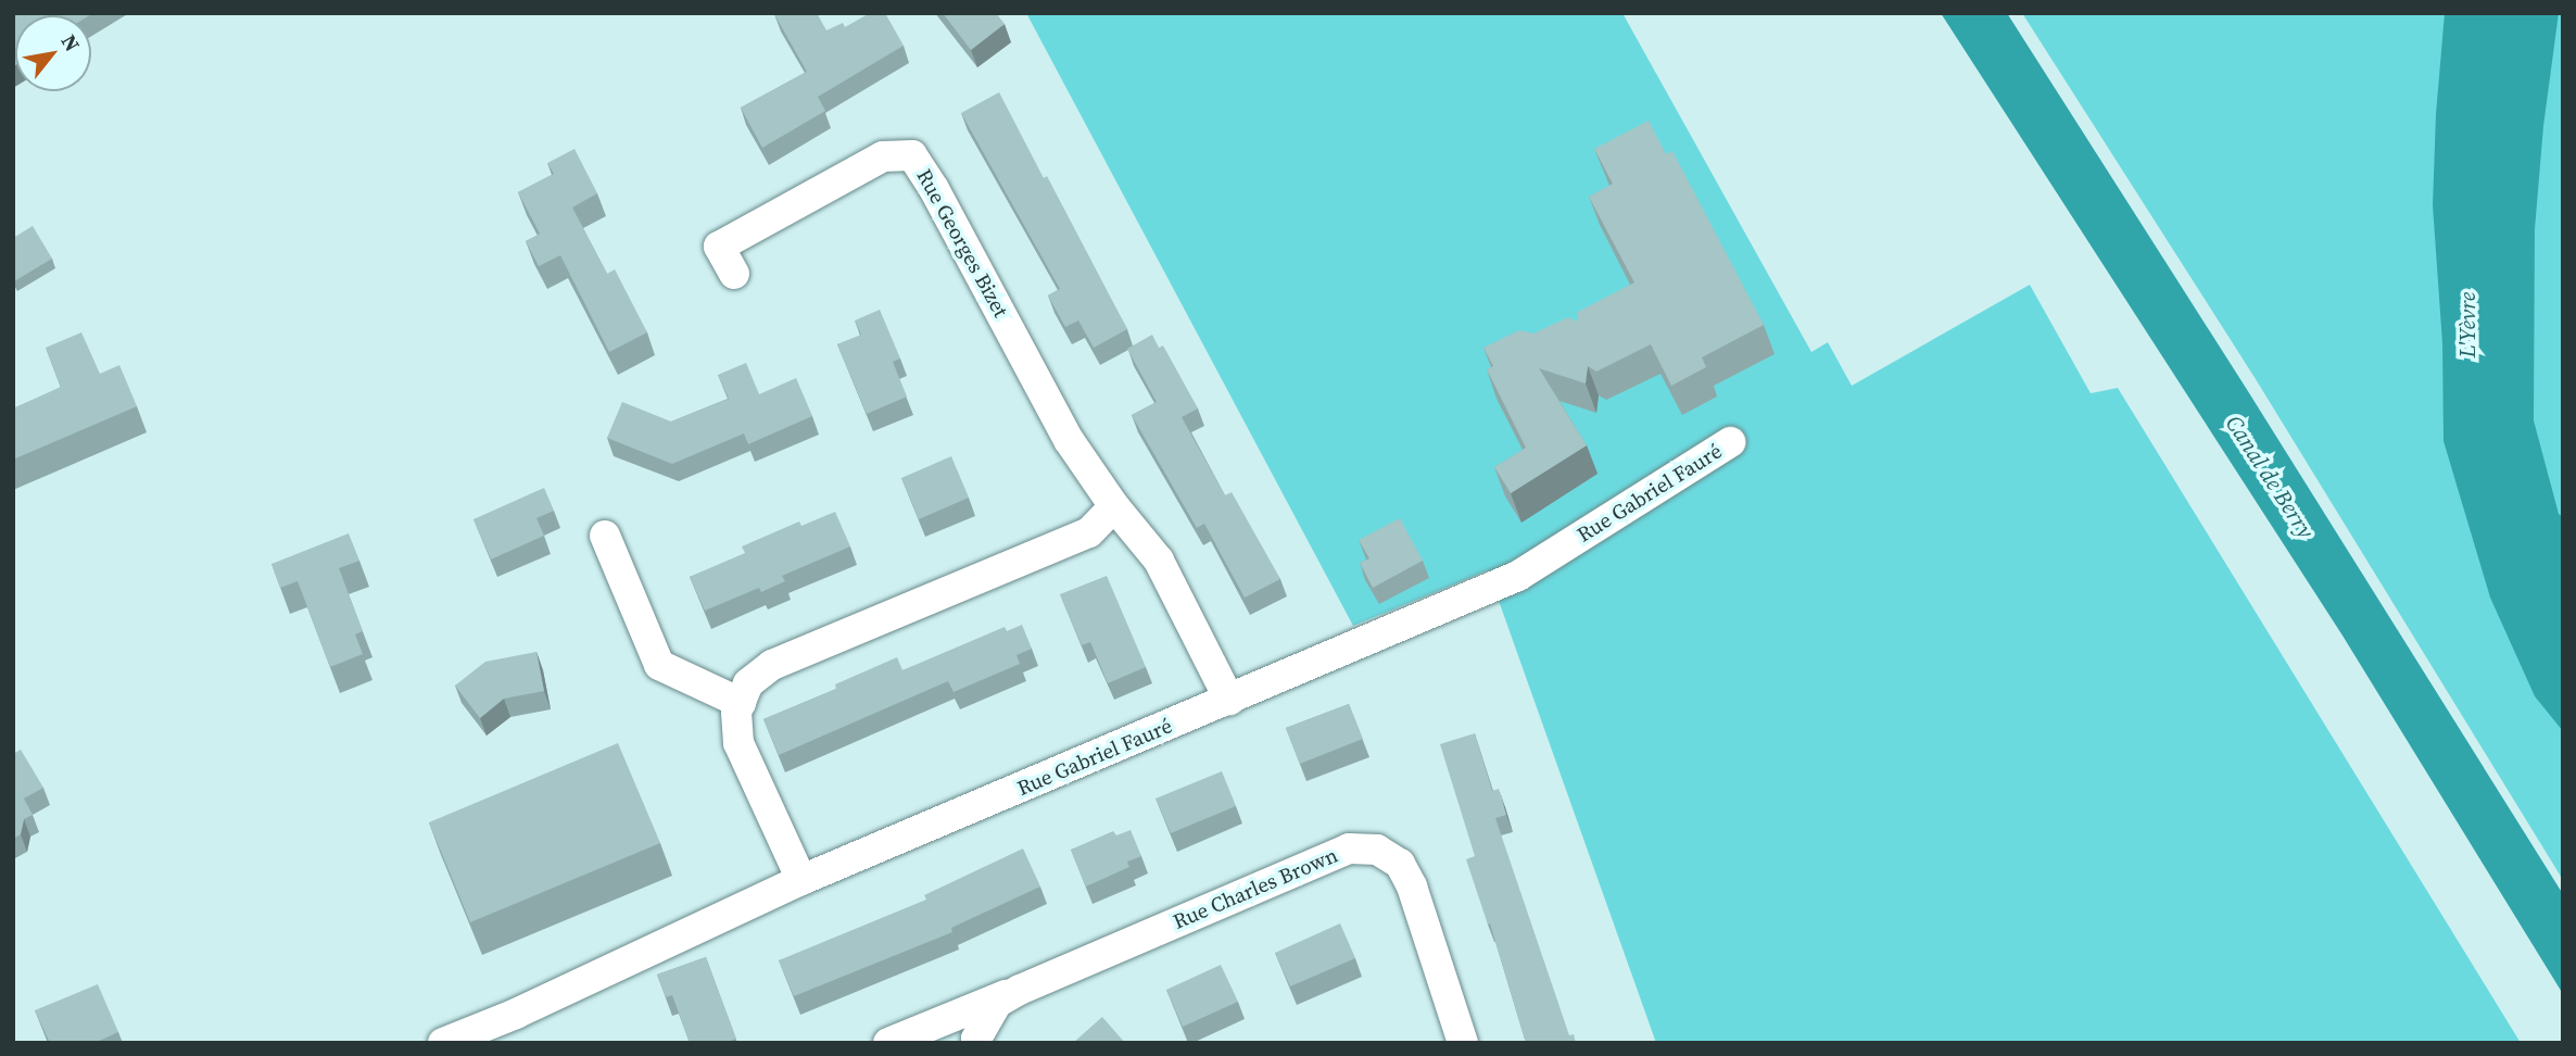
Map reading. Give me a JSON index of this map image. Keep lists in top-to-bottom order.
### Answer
{
  "streets": {
    "street": ["Rue Georges Bizet", "Rue Gabriel Fauré", "Rue Charles Brown"]
  },
  "crossings": [
    ["Rue Georges Bizet", "Rue Gabriel Fauré"]
  ],
  "water": ["L'Yèvre", "Canal de Berry"],
  "north": "top right"
}
